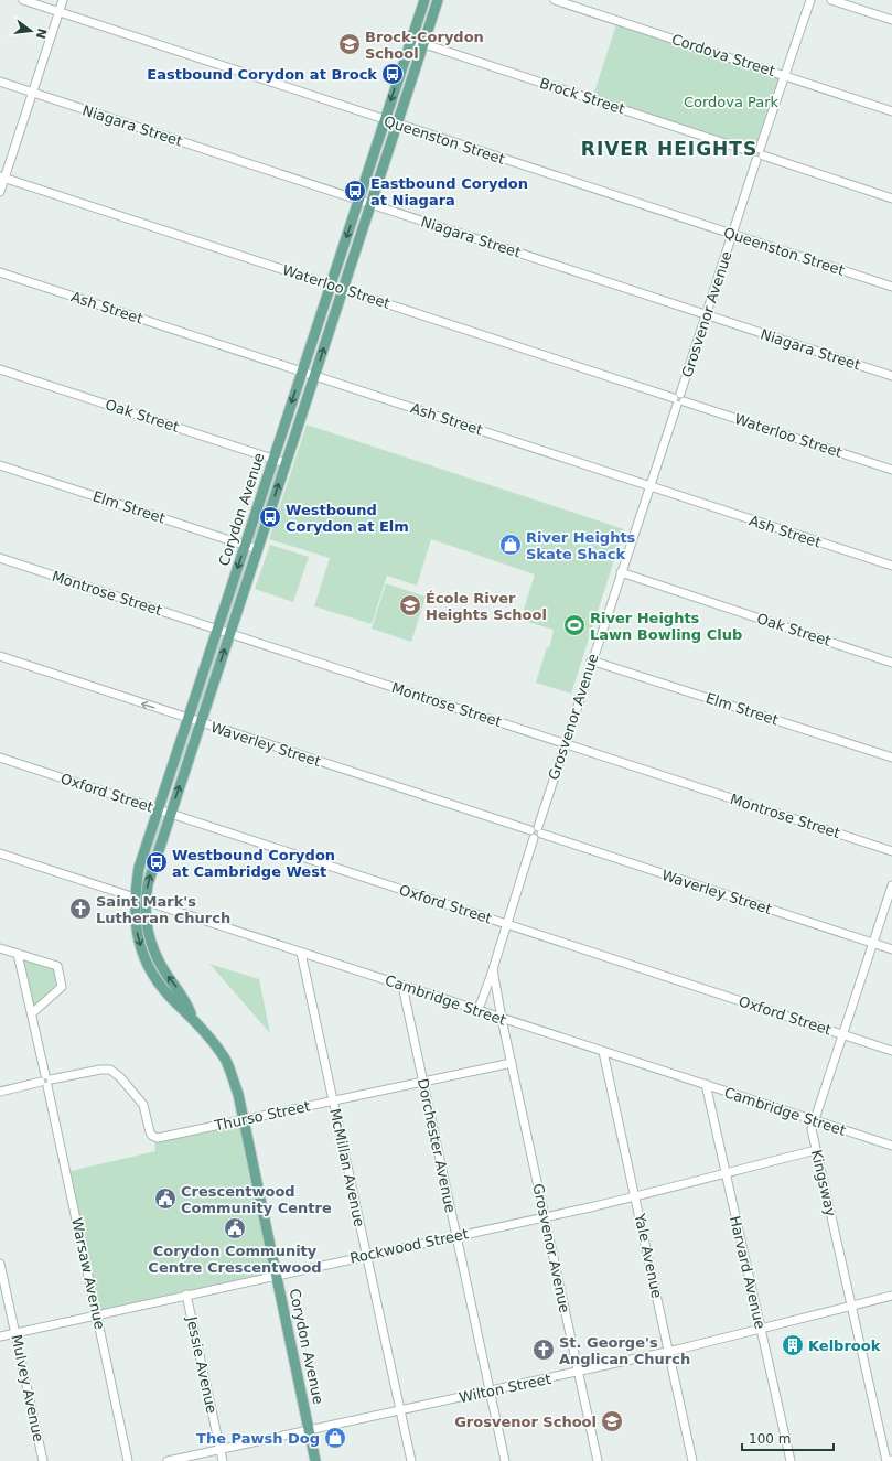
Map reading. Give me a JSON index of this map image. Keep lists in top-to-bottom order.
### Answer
{
  "streets": {
    "main road": ["Corydon Avenue"],
    "street": [
      "Cordova Street",
      "Brock Street",
      "Niagara Street",
      "Queenston Street",
      "Waterloo Street",
      "Ash Street",
      "Grosvenor Avenue",
      "Oak Street",
      "Elm Street",
      "Montrose Street",
      "Waverley Street",
      "Oxford Street",
      "Cambridge Street",
      "Thurso Street",
      "Dorchester Avenue",
      "McMillan Avenue",
      "Kingsway",
      "Rockwood Street",
      "Yale Avenue",
      "Harvard Avenue",
      "Warsaw Avenue",
      "Jessie Avenue",
      "Mulvey Avenue",
      "Wilton Street"
    ]
  },
  "crossings": [
    ["Cordova Street", "Grosvenor Avenue"],
    ["Brock Street", "Grosvenor Avenue"],
    ["Brock Street", "Corydon Avenue"],
    ["Niagara Street", "Grosvenor Avenue"],
    ["Niagara Street", "Corydon Avenue"],
    ["Queenston Street", "Grosvenor Avenue"],
    ["Queenston Street", "Corydon Avenue"],
    ["Waterloo Street", "Grosvenor Avenue"],
    ["Waterloo Street", "Corydon Avenue"],
    ["Ash Street", "Grosvenor Avenue"],
    ["Ash Street", "Corydon Avenue"],
    ["Grosvenor Avenue", "Oak Street"],
    ["Grosvenor Avenue", "Elm Street"],
    ["Grosvenor Avenue", "Montrose Street"],
    ["Grosvenor Avenue", "Waverley Street"],
    ["Grosvenor Avenue", "Oxford Street"],
    ["Grosvenor Avenue", "Cambridge Street"],
    ["Grosvenor Avenue", "Thurso Street"],
    ["Grosvenor Avenue", "Rockwood Street"],
    ["Grosvenor Avenue", "Wilton Street"],
    ["Oak Street", "Corydon Avenue"],
    ["Elm Street", "Corydon Avenue"],
    ["Corydon Avenue", "Montrose Street"],
    ["Corydon Avenue", "Waverley Street"],
    ["Corydon Avenue", "Oxford Street"],
    ["Corydon Avenue", "Cambridge Street"],
    ["Corydon Avenue", "Thurso Street"],
    ["Corydon Avenue", "Rockwood Street"],
    ["Corydon Avenue", "Wilton Street"],
    ["Waverley Street", "Kingsway"],
    ["Oxford Street", "Kingsway"],
    ["Cambridge Street", "Dorchester Avenue"],
    ["Cambridge Street", "McMillan Avenue"],
    ["Cambridge Street", "Kingsway"],
    ["Cambridge Street", "Yale Avenue"],
    ["Cambridge Street", "Harvard Avenue"],
    ["Thurso Street", "Dorchester Avenue"],
    ["Thurso Street", "McMillan Avenue"],
    ["Thurso Street", "Warsaw Avenue"],
    ["Dorchester Avenue", "Rockwood Street"],
    ["Dorchester Avenue", "Wilton Street"],
    ["McMillan Avenue", "Rockwood Street"],
    ["McMillan Avenue", "Wilton Street"],
    ["Kingsway", "Rockwood Street"],
    ["Kingsway", "Wilton Street"],
    ["Rockwood Street", "Yale Avenue"],
    ["Rockwood Street", "Harvard Avenue"],
    ["Rockwood Street", "Warsaw Avenue"],
    ["Rockwood Street", "Jessie Avenue"],
    ["Rockwood Street", "Mulvey Avenue"],
    ["Yale Avenue", "Wilton Street"],
    ["Harvard Avenue", "Wilton Street"],
    ["Jessie Avenue", "Wilton Street"]
  ],
  "districts": ["RIVER HEIGHTS"],
  "parks": ["Cordova Park"],
  "places": {
    "school or university": ["Brock-Corydon School", "École River Heights School", "Grosvenor School"],
    "bus stop": [
      "Eastbound Corydon at Brock",
      "Eastbound Corydon at Niagara",
      "Westbound Corydon at Elm",
      "Westbound Corydon at Cambridge West"
    ],
    "shop": ["River Heights Skate Shack", "The Pawsh Dog"],
    "sports": ["River Heights Lawn Bowling Club"],
    "church": ["Saint Mark's Lutheran Church", "St. George's Anglican Church"],
    "public building": ["Crescentwood Community Centre", "Corydon Community Centre Crescentwood"],
    "building": ["Kelbrook"]
  },
  "scale_bar": "100 m",
  "north": "right"
}
